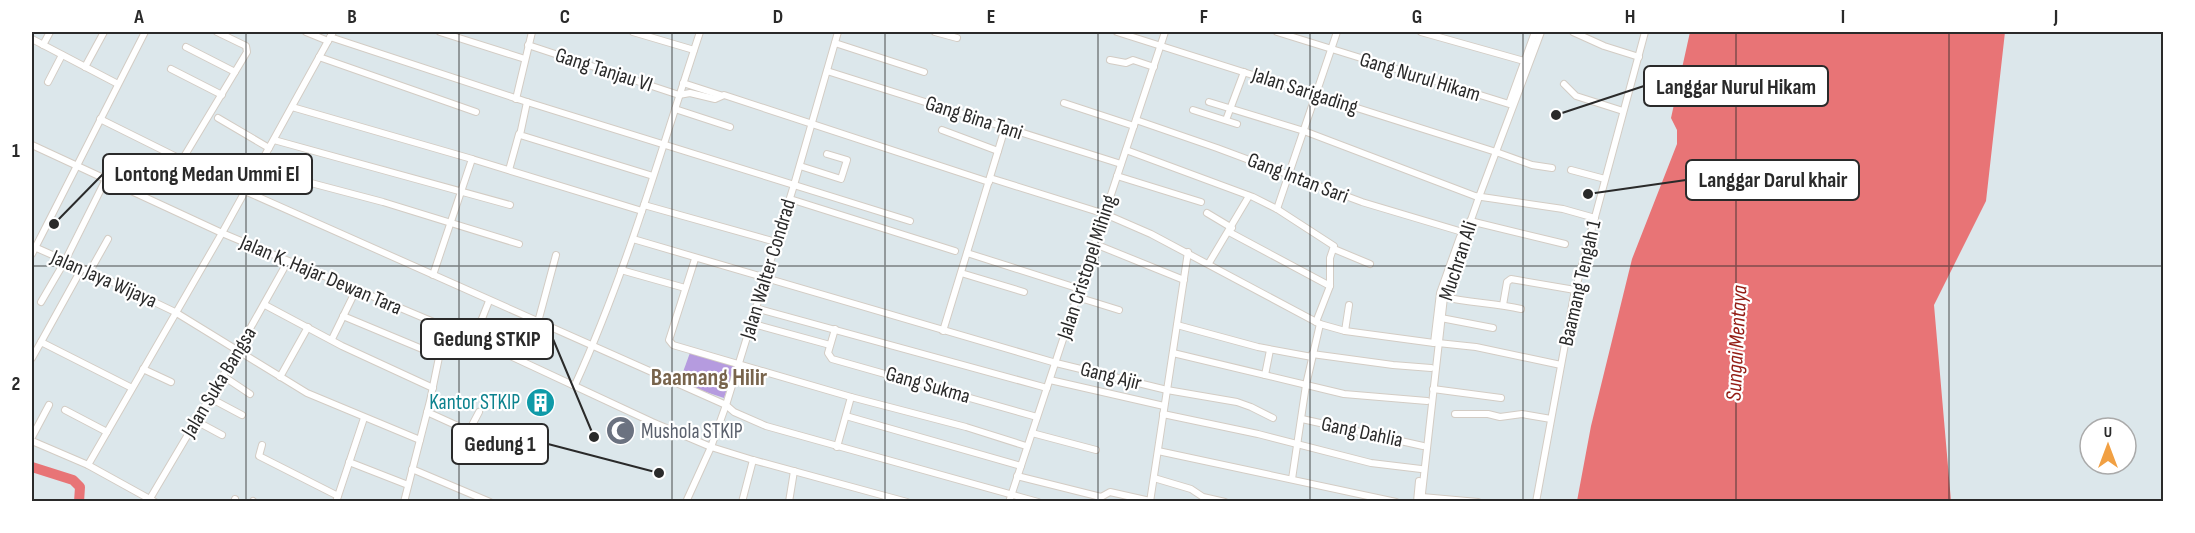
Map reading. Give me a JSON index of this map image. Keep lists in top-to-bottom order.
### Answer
{
  "streets": {
    "street": [
      "Gang Tanjau VI",
      "Gang Nurul Hikam",
      "Jalan Sarigading",
      "Gang Bina Tani",
      "Gang Intan Sari",
      "Muchran Ali",
      "Jalan Cristopel Mihing",
      "Jalan Walter Condrad",
      "Jalan K. Hajar Dewan Tara",
      "Jalan Jaya Wijaya",
      "Baamang Tengah 1",
      "Gang Ajir",
      "Jalan Suka Bangsa",
      "Gang Sukma",
      "Gang Dahlia"
    ]
  },
  "crossings": [
    ["Gang Nurul Hikam", "Muchran Ali"],
    ["Jalan Sarigading", "Muchran Ali"],
    ["Jalan Sarigading", "Jalan Cristopel Mihing"],
    ["Gang Bina Tani", "Jalan Cristopel Mihing"],
    ["Gang Bina Tani", "Jalan Walter Condrad"],
    ["Gang Intan Sari", "Muchran Ali"],
    ["Gang Intan Sari", "Jalan Cristopel Mihing"],
    ["Muchran Ali", "Gang Dahlia"],
    ["Jalan Cristopel Mihing", "Gang Ajir"],
    ["Jalan Cristopel Mihing", "Gang Sukma"],
    ["Jalan Walter Condrad", "Jalan K. Hajar Dewan Tara"],
    ["Jalan Walter Condrad", "Gang Ajir"],
    ["Jalan K. Hajar Dewan Tara", "Jalan Suka Bangsa"],
    ["Jalan Jaya Wijaya", "Jalan Suka Bangsa"]
  ],
  "districts": ["Baamang Hilir"],
  "water": ["Sungai Mentaya"],
  "places": {
    "other": [
      "Langgar Nurul Hikam",
      "Langgar Darul khair",
      "Lontong Medan Ummi El",
      "Gedung STKIP",
      "Gedung 1"
    ],
    "building": ["Kantor STKIP"],
    "mosque": ["Mushola STKIP"]
  },
  "north": "top",
  "grid": {
    "columns": [
      "A",
      "B",
      "C",
      "D",
      "E",
      "F",
      "G",
      "H",
      "I",
      "J"
    ],
    "rows": ["1", "2"]
  }
}
